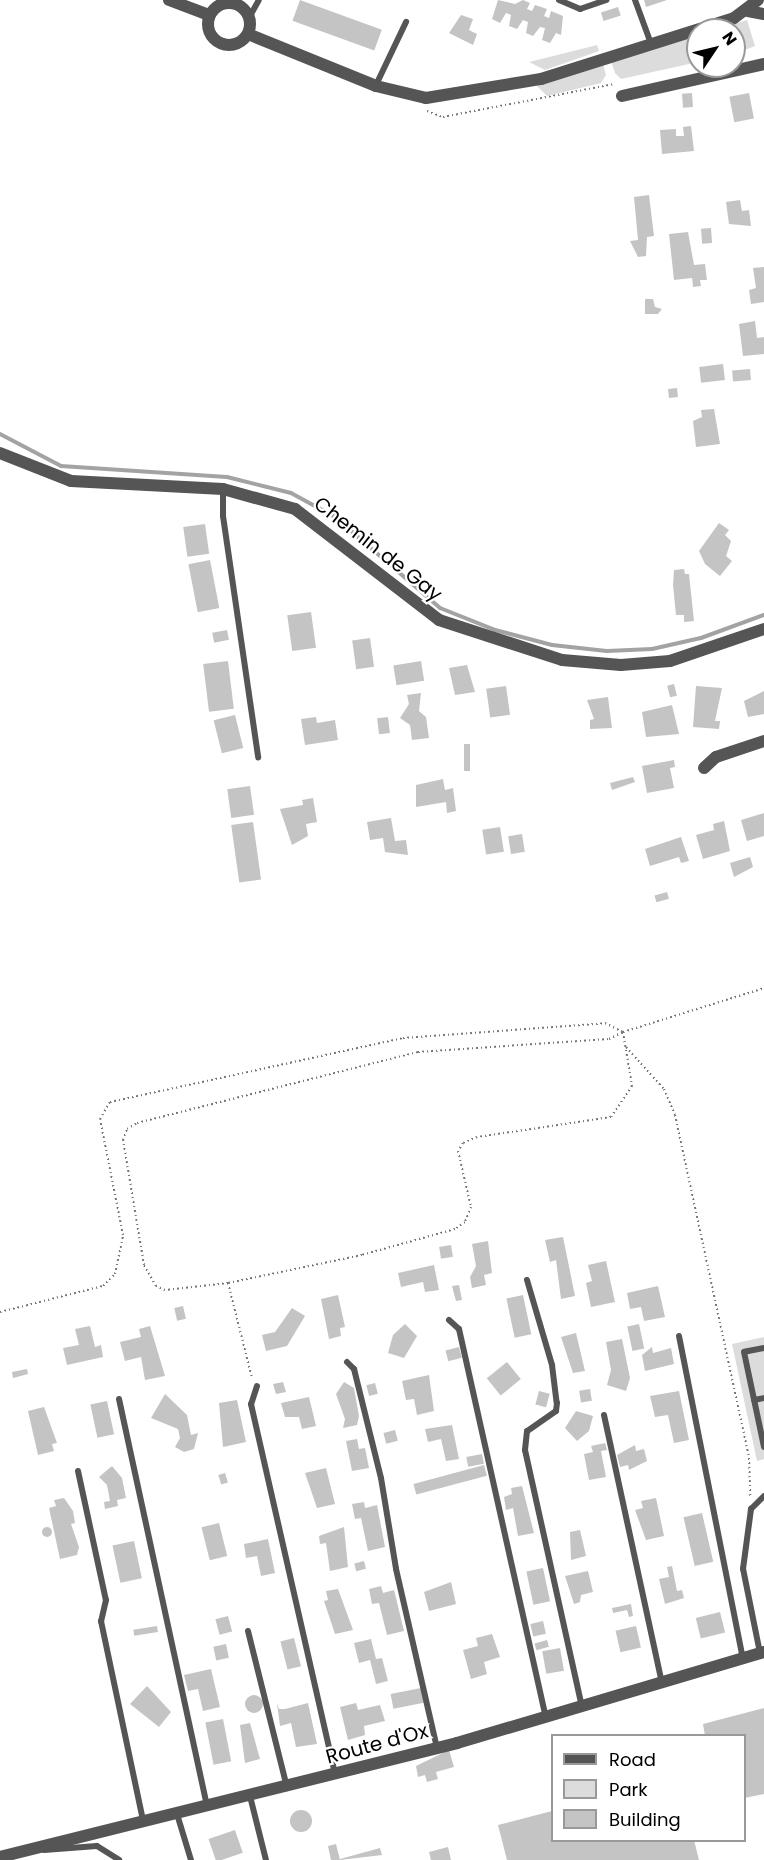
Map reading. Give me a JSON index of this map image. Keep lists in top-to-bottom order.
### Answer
{
  "streets": {
    "street": ["Chemin de Gay", "Route d'Ox"]
  },
  "legend": ["Road", "Park", "Building"],
  "north": "top right"
}
